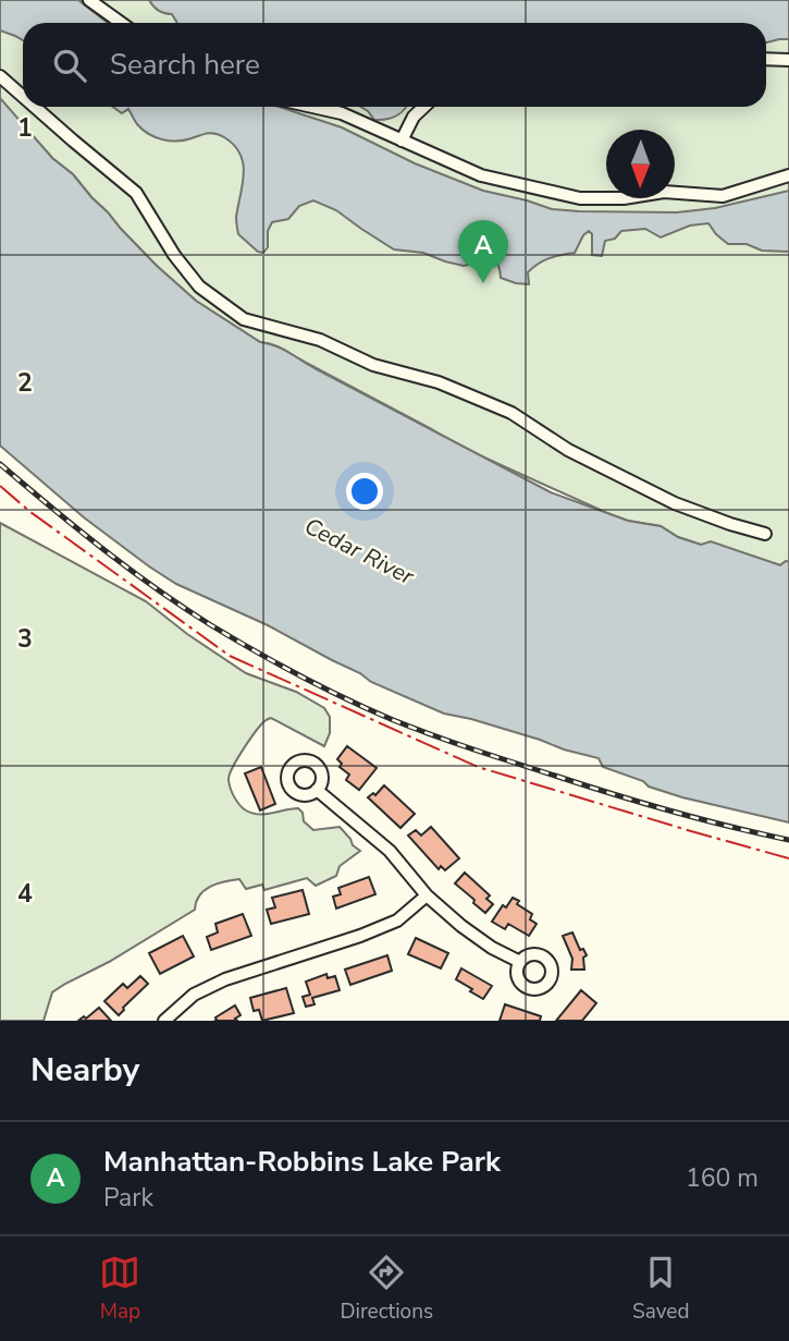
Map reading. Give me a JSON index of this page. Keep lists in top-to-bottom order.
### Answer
{
  "water": ["Cedar River"],
  "north": "bottom",
  "page": {
    "search": "Search here",
    "pins": "A",
    "heading": "Nearby",
    "list": [
      {
        "mark": "A",
        "name": "Manhattan-Robbins Lake Park",
        "note": "Park",
        "value": "160 m"
      }
    ],
    "nav": ["Map", "Directions", "Saved"]
  },
  "grid": {
    "rows": [
      "1",
      "2",
      "3",
      "4"
    ]
  }
}
